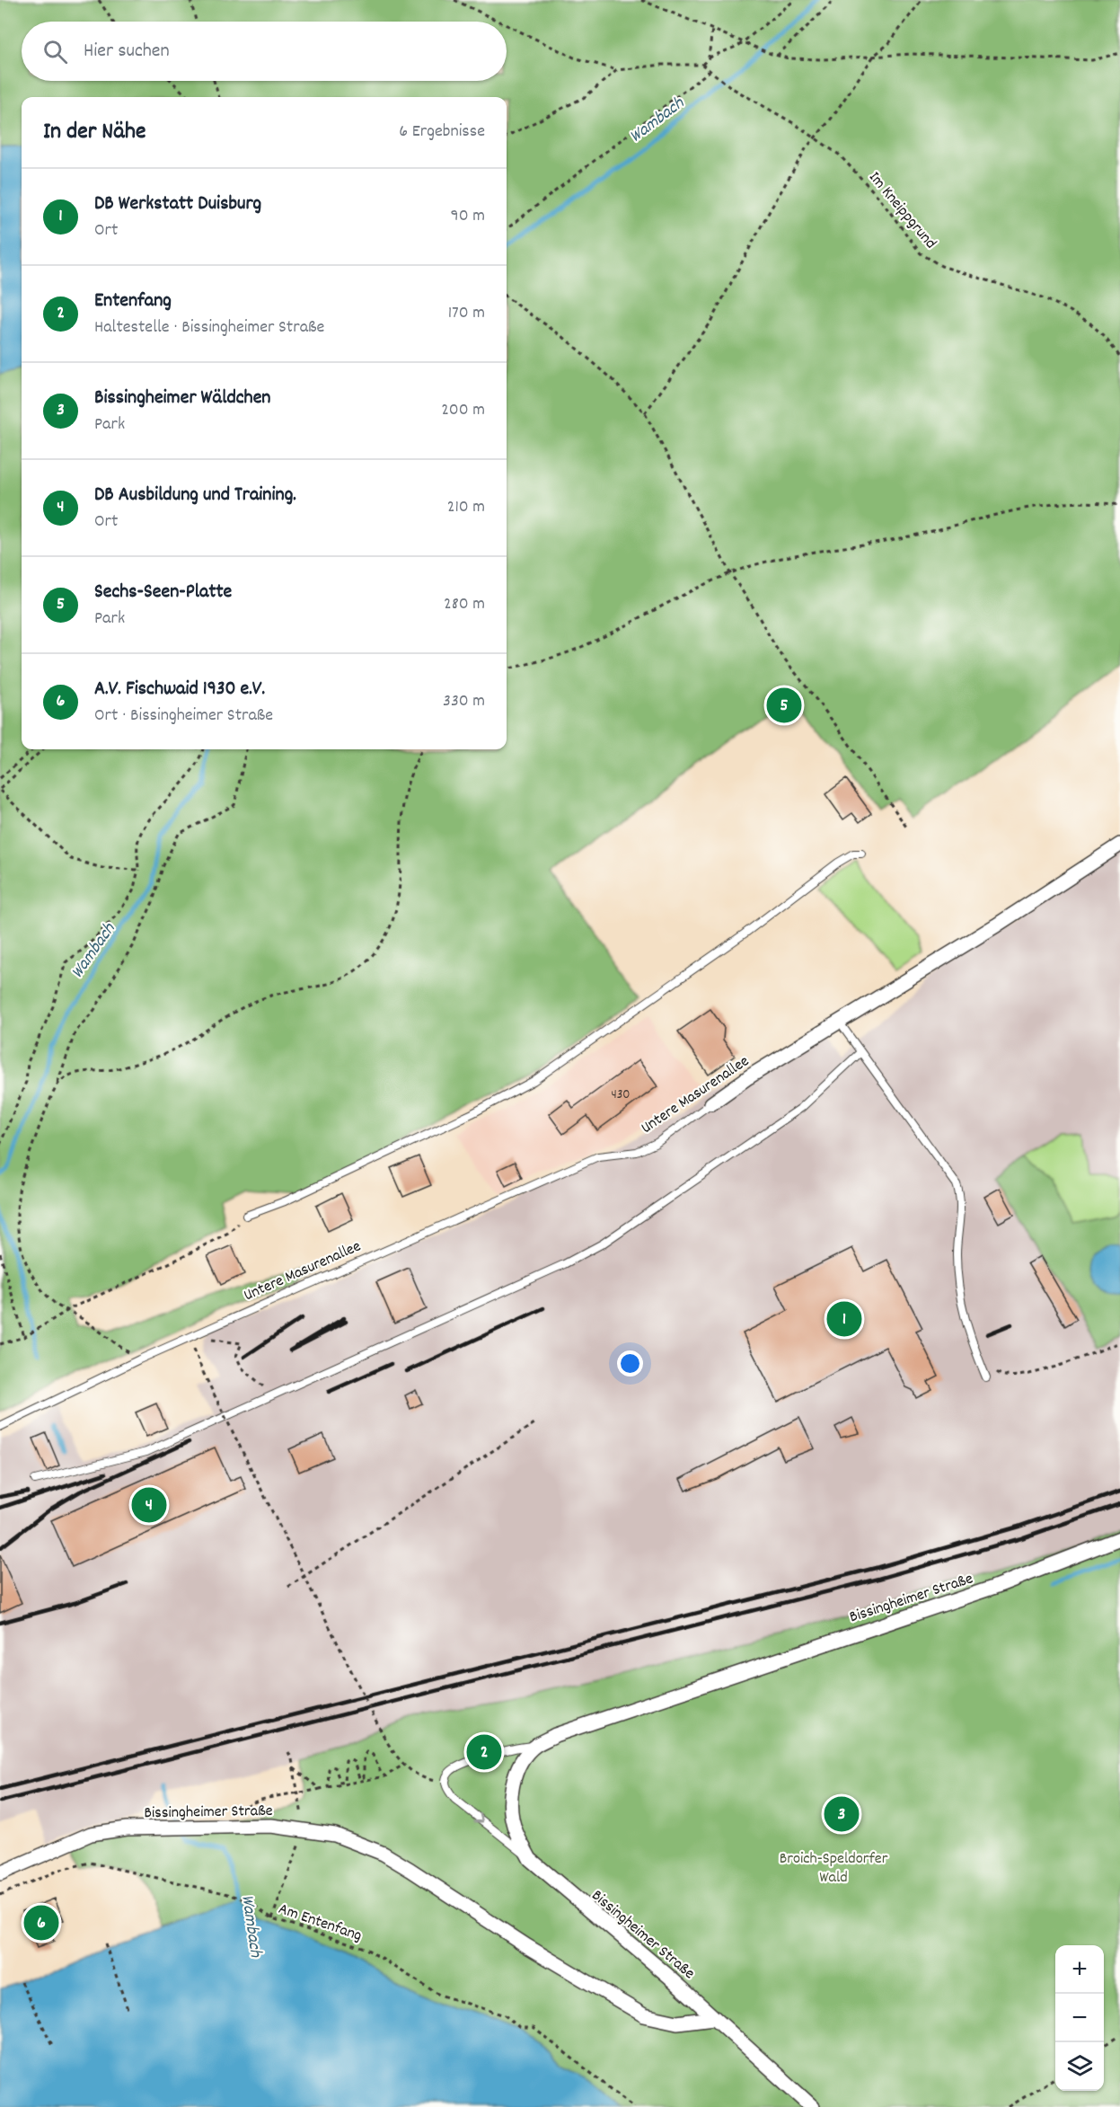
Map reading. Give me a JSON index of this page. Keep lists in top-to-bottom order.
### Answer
{
  "streets": {
    "street": ["Untere Masurenallee", "Bissingheimer Straße"],
    "path": ["Im Kneippgrund", "Am Entenfang"]
  },
  "water": ["Wambach"],
  "parks": ["Broich-Speldorfer Wald"],
  "house_numbers": ["430"],
  "page": {
    "search": "Hier suchen",
    "heading": ["In der Nähe", "6 Ergebnisse"],
    "list": [
      {
        "mark": "1",
        "name": "DB Werkstatt Duisburg",
        "note": "Ort",
        "value": "90 m"
      },
      {
        "mark": "2",
        "name": "Entenfang",
        "note": "Haltestelle · Bissingheimer Straße",
        "value": "170 m"
      },
      {
        "mark": "3",
        "name": "Bissingheimer Wäldchen",
        "note": "Park",
        "value": "200 m"
      },
      {
        "mark": "4",
        "name": "DB Ausbildung und Training.",
        "note": "Ort",
        "value": "210 m"
      },
      {
        "mark": "5",
        "name": "Sechs-Seen-Platte",
        "note": "Park",
        "value": "280 m"
      },
      {
        "mark": "6",
        "name": "A.V. Fischwaid 1930 e.V.",
        "note": "Ort · Bissingheimer Straße",
        "value": "330 m"
      }
    ],
    "pins": [
      "5",
      "1",
      "4",
      "2",
      "3",
      "6"
    ],
    "map_buttons": ["+", "−"]
  }
}
